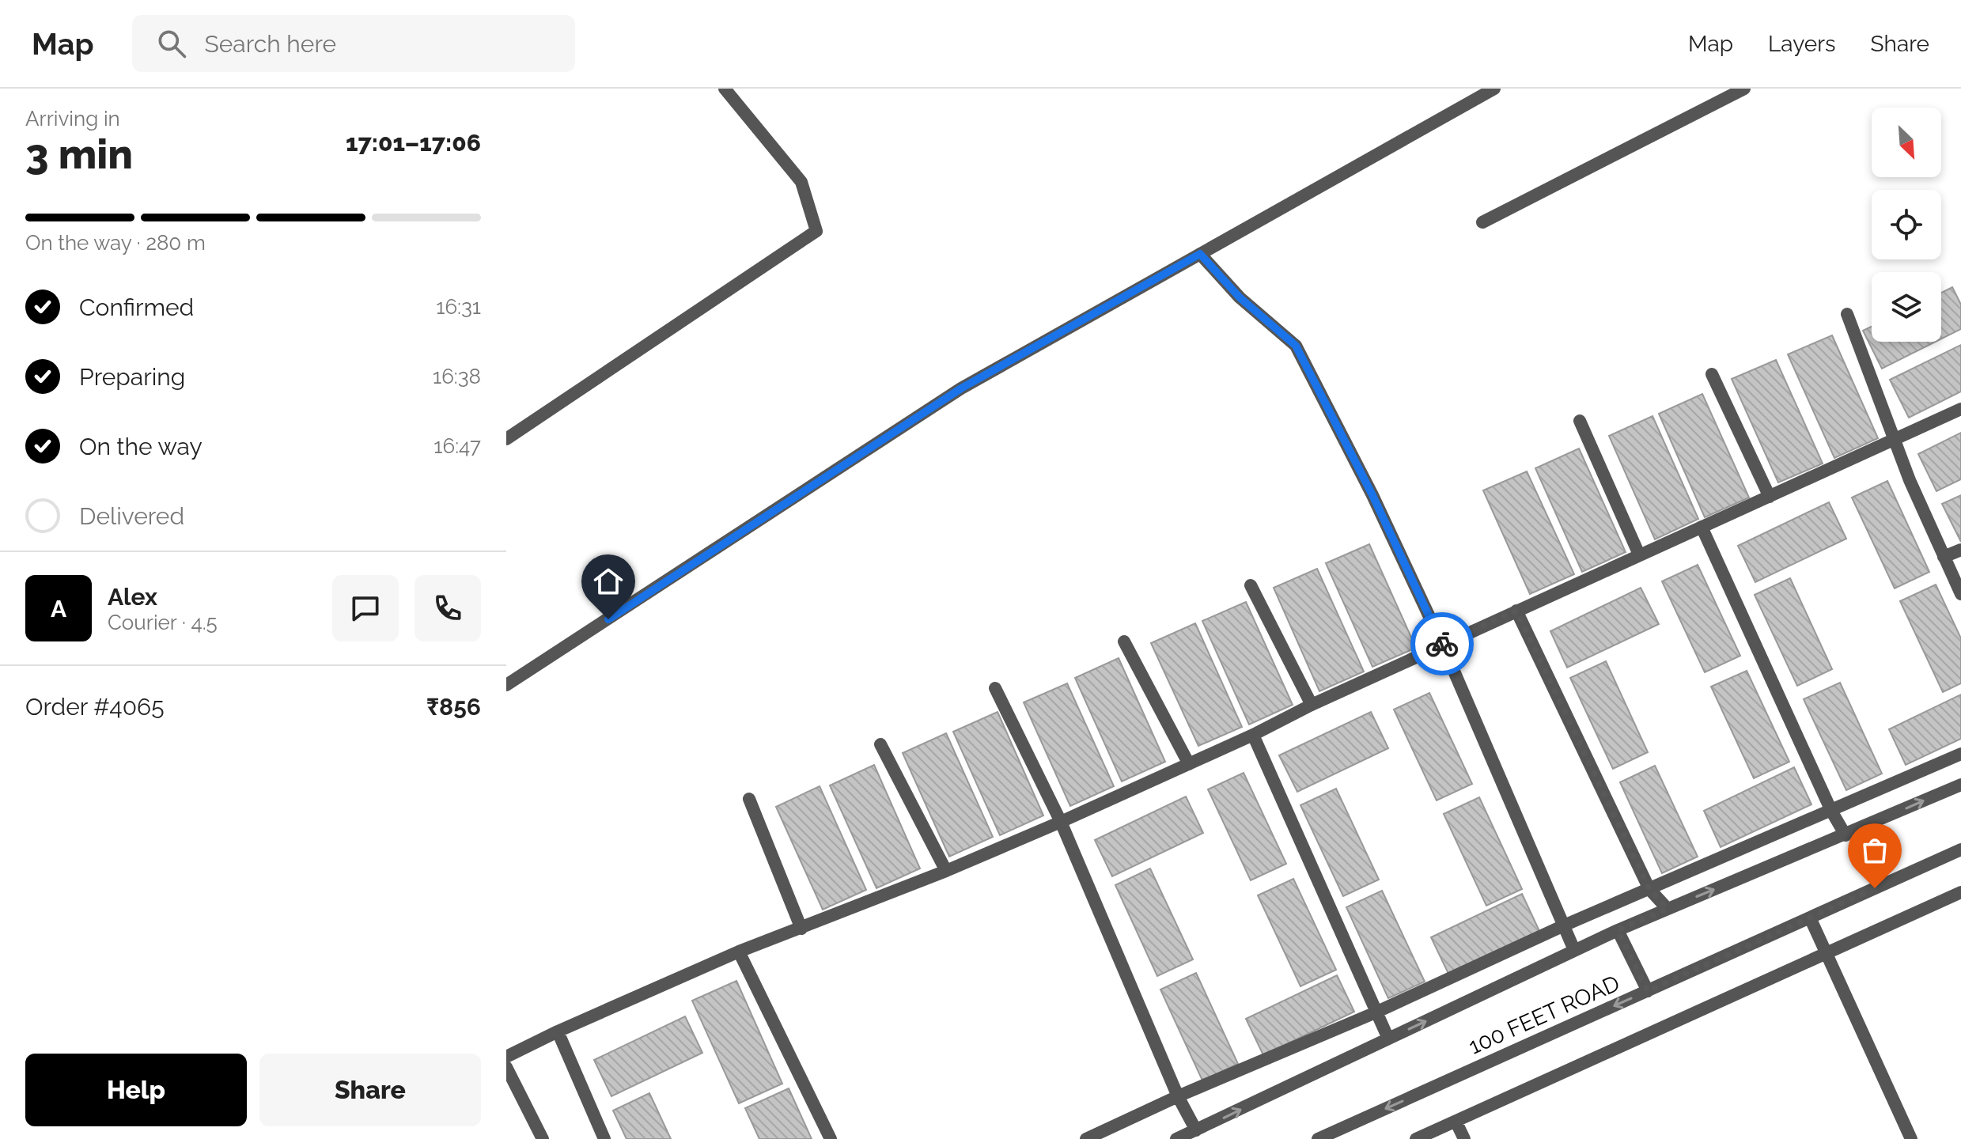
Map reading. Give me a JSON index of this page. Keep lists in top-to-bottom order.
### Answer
{
  "streets": {
    "street": ["100 FEET ROAD"]
  },
  "north": "bottom right",
  "page": {
    "header": "Map",
    "search": "Search here",
    "nav": ["Map", "Layers", "Share"],
    "heading": ["3 min", "Arriving in", "17:01–17:06"],
    "panel": [
      "Alex",
      "Courier · 4.5",
      "Order #4065",
      "₹856"
    ],
    "bar": "On the way · 280 m",
    "list": [
      ["Confirmed", "16:31"],
      ["Preparing", "16:38"],
      ["On the way", "16:47"],
      "Delivered"
    ],
    "round": "A",
    "buttons": ["Help", "Share"]
  }
}
